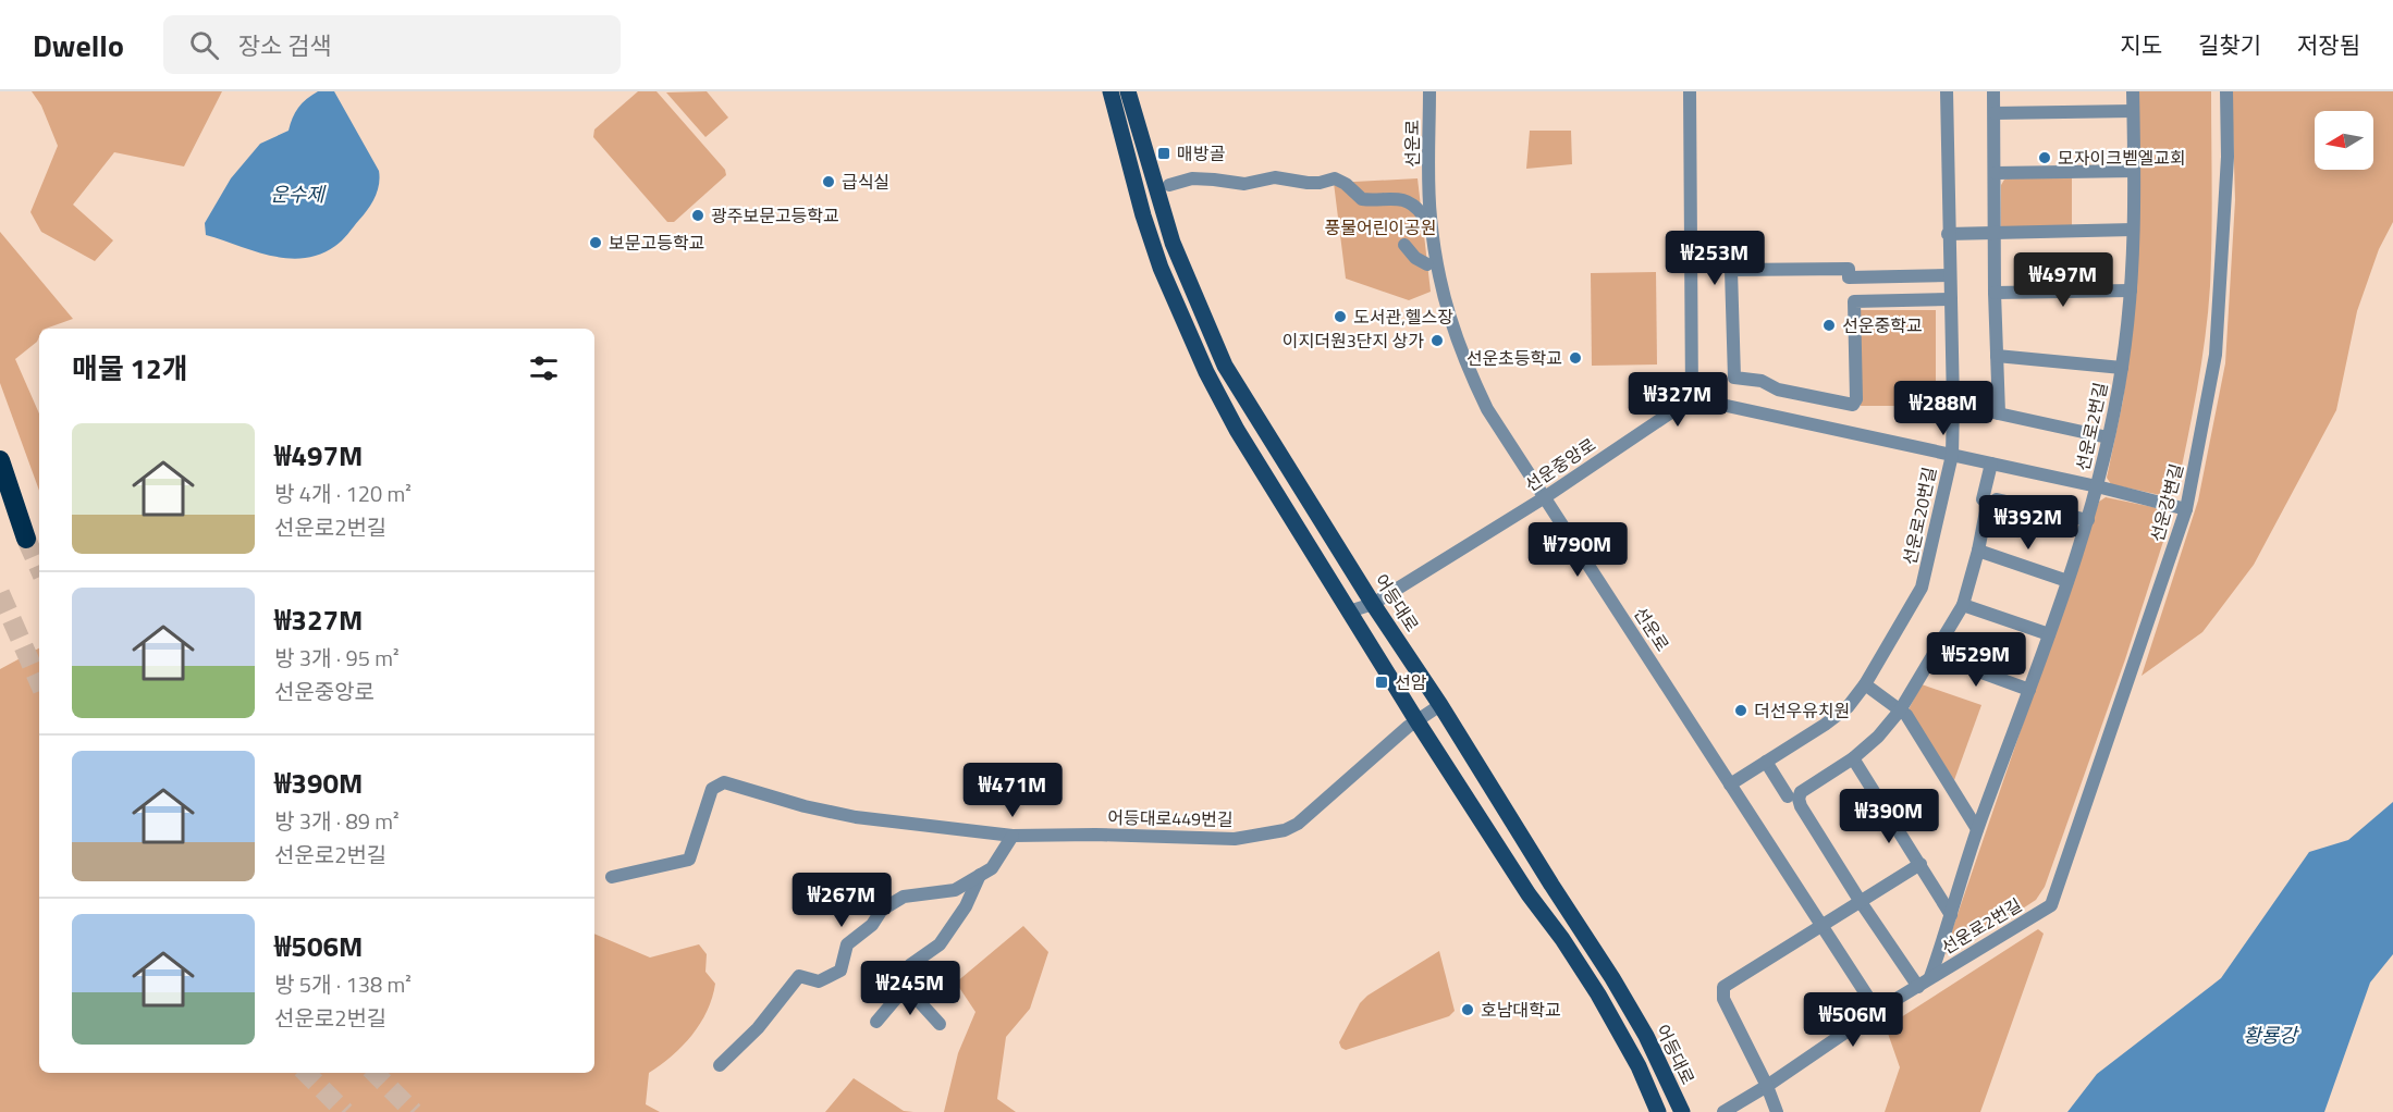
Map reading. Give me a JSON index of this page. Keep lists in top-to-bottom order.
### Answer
{
  "streets": {
    "main road": ["어등대로"],
    "street": [
      "선운로",
      "선운로2번길",
      "선운중앙로",
      "선운강변길",
      "선운로20번길",
      "어등대로449번길"
    ]
  },
  "crossings": [
    ["선운로", "선운로2번길"],
    ["선운로", "선운중앙로"],
    ["선운로", "선운로20번길"],
    ["선운로2번길", "선운강변길"],
    ["선운중앙로", "어등대로"],
    ["어등대로", "어등대로449번길"]
  ],
  "water": ["운수제", "황룡강"],
  "parks": ["풍물어린이공원"],
  "places": {
    "transit": ["매방골", "선암"],
    "other": [
      "모자이크벧엘교회",
      "급식실",
      "광주보문고등학교",
      "보문고등학교",
      "도서관,헬스장",
      "선운중학교",
      "이지더원3단지 상가",
      "선운초등학교",
      "더선우유치원",
      "호남대학교"
    ]
  },
  "north": "left",
  "page": {
    "header": "Dwello",
    "search": "장소 검색",
    "nav": ["지도", "길찾기", "저장됨"],
    "price": [
      "₩253M",
      "₩497M",
      "₩327M",
      "₩288M",
      "₩392M",
      "₩790M",
      "₩529M",
      "₩471M",
      "₩390M",
      "₩267M",
      "₩245M",
      "₩506M"
    ],
    "heading": "매물 12개",
    "list": [
      {
        "name": "₩497M",
        "note": "방 4개 · 120 m² · 선운로2번길"
      },
      {
        "name": "₩327M",
        "note": "방 3개 · 95 m² · 선운중앙로"
      },
      {
        "name": "₩390M",
        "note": "방 3개 · 89 m² · 선운로2번길"
      },
      {
        "name": "₩506M",
        "note": "방 5개 · 138 m² · 선운로2번길"
      }
    ]
  }
}
